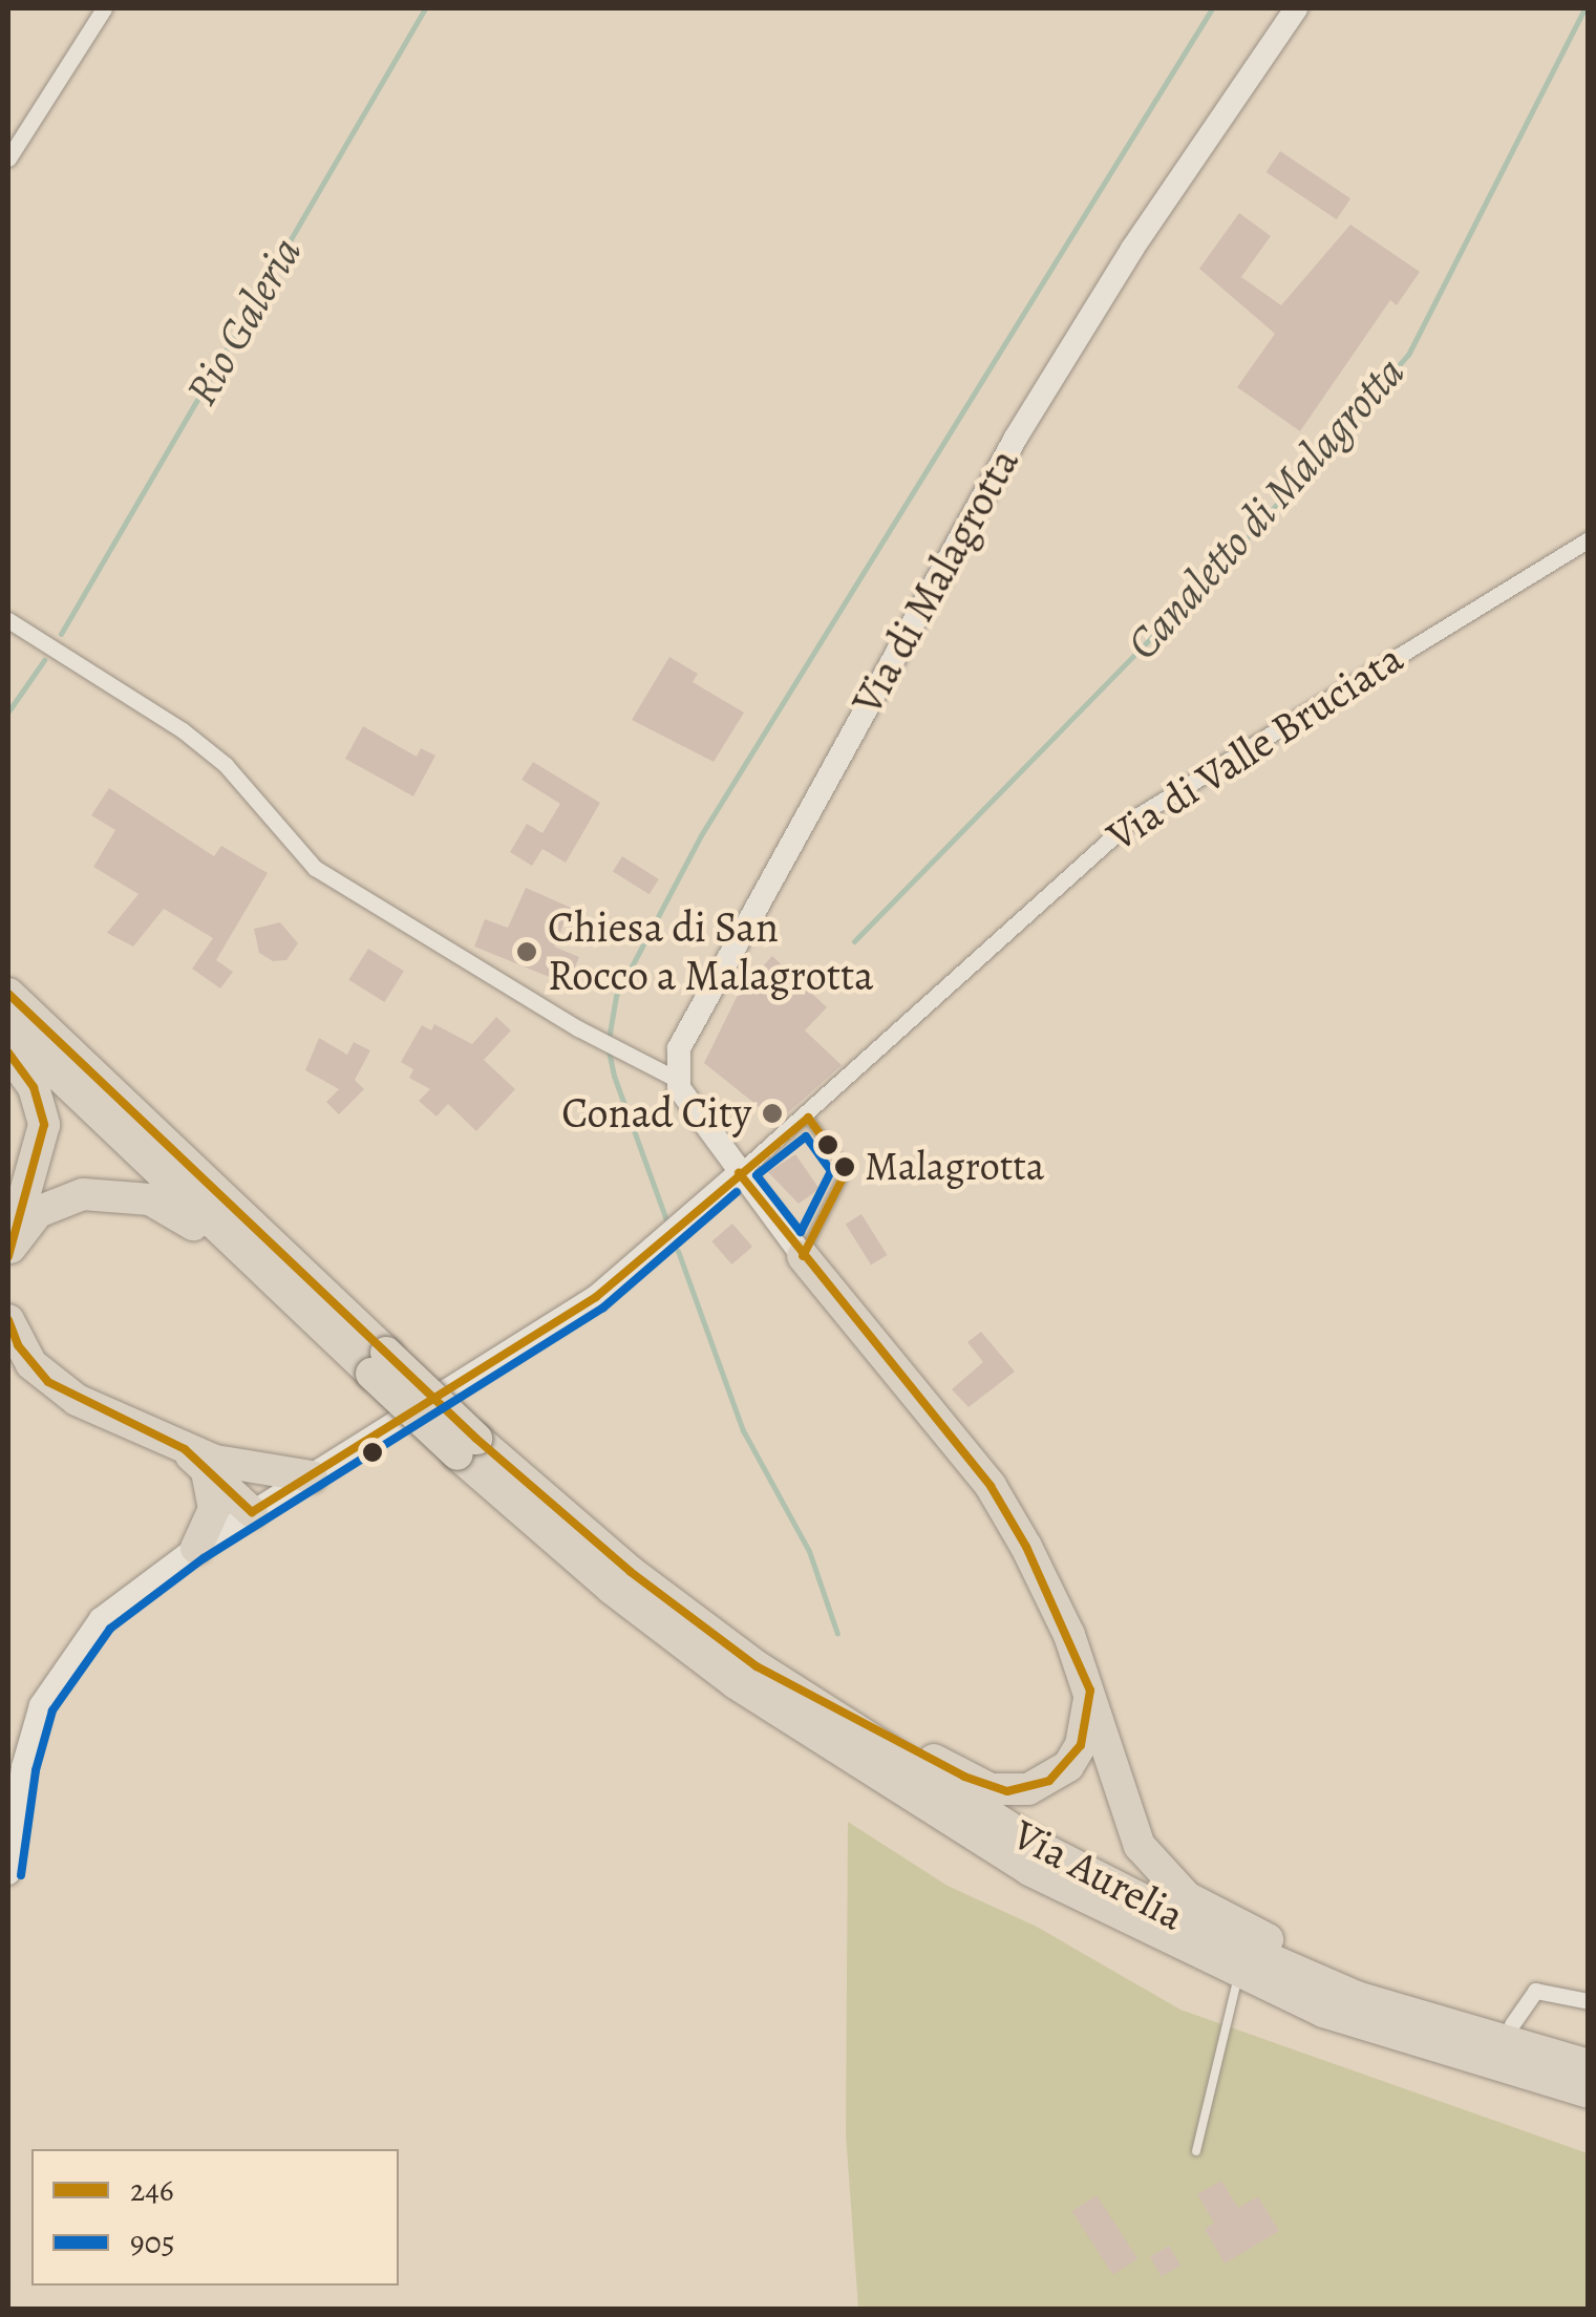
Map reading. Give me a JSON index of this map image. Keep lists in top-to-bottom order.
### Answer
{
  "streets": {
    "highway": ["Via Aurelia"],
    "main road": ["Via di Malagrotta"],
    "street": ["Via di Valle Bruciata"]
  },
  "water": ["Rio Galeria", "Canaletto di Malagrotta"],
  "places": ["Chiesa di San Rocco a Malagrotta", "Conad City", "Malagrotta"],
  "lines": ["transit line 246", "transit line 905"],
  "legend": ["246", "905"]
}
